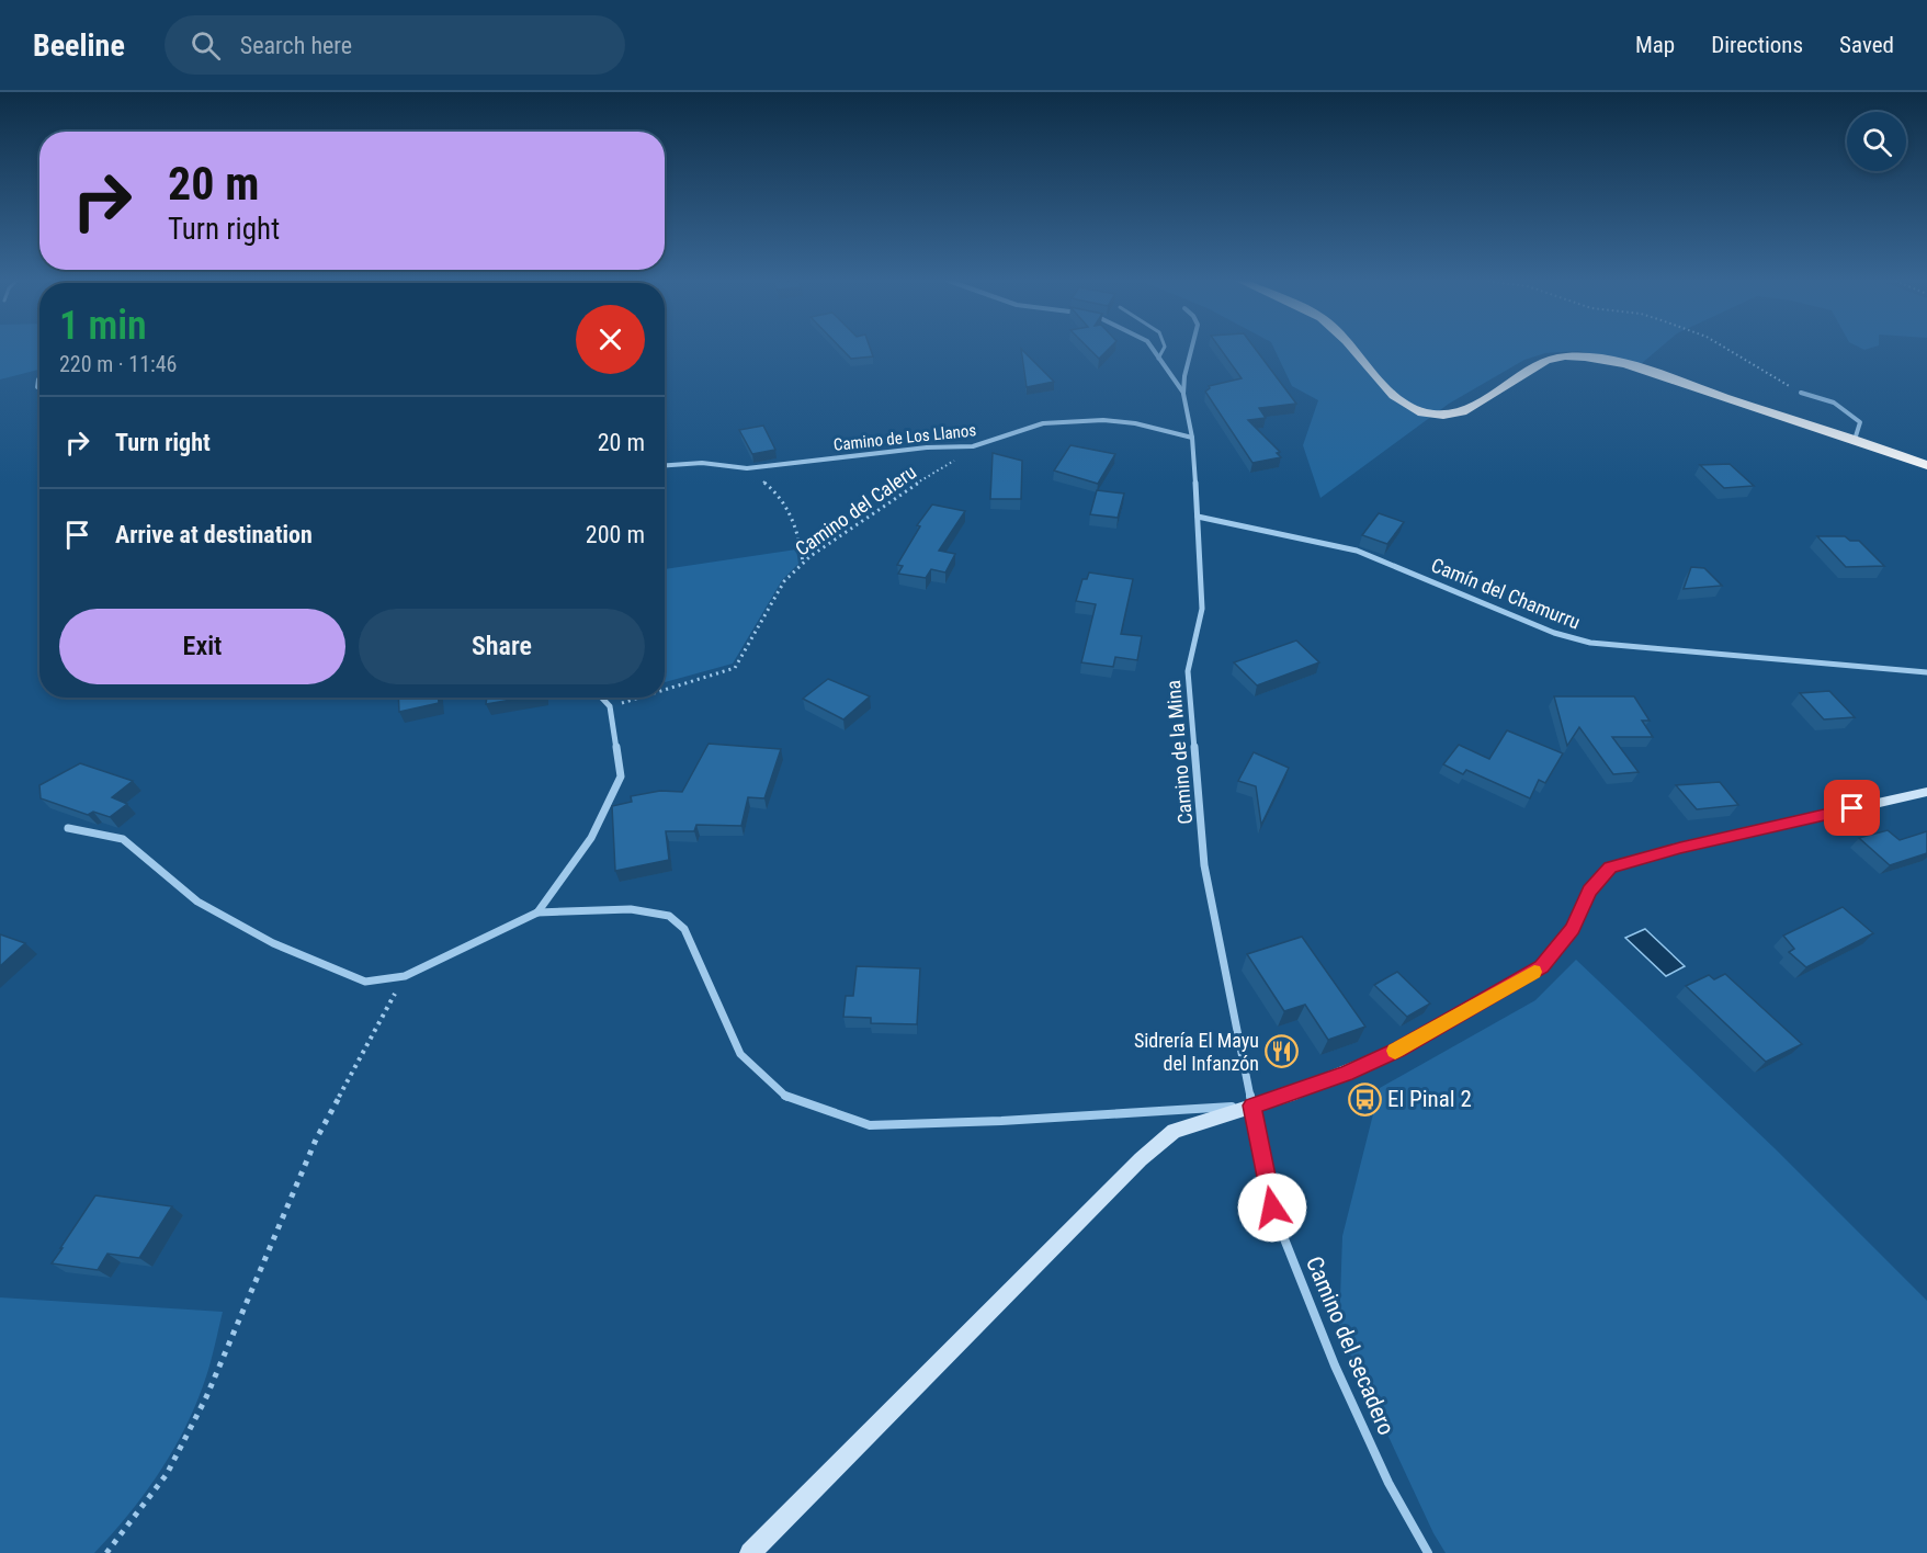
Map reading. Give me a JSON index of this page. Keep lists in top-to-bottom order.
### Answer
{
  "streets": {
    "street": [
      "Camino de Los Llanos",
      "Camín del Chamurru",
      "Camino de la Mina",
      "Camino del secadero"
    ],
    "path": ["Camino del Caleru"]
  },
  "crossings": [
    ["Camino de Los Llanos", "Camino del Caleru"],
    ["Camino de Los Llanos", "Camino de la Mina"],
    ["Camín del Chamurru", "Camino de la Mina"],
    ["Camino de la Mina", "Camino del secadero"]
  ],
  "places": {
    "restaurant": ["Sidrería El Mayu del Infanzón"],
    "bus stop": ["El Pinal 2"]
  },
  "page": {
    "header": "Beeline",
    "search": "Search here",
    "nav": ["Map", "Directions", "Saved"],
    "turn": ["20 m", "Turn right"],
    "heading": ["1 min", "220 m · 11:46"],
    "list": [
      {
        "name": "Turn right",
        "value": "20 m"
      },
      {
        "name": "Arrive at destination",
        "value": "200 m"
      }
    ],
    "buttons": ["Exit", "Share"]
  }
}
